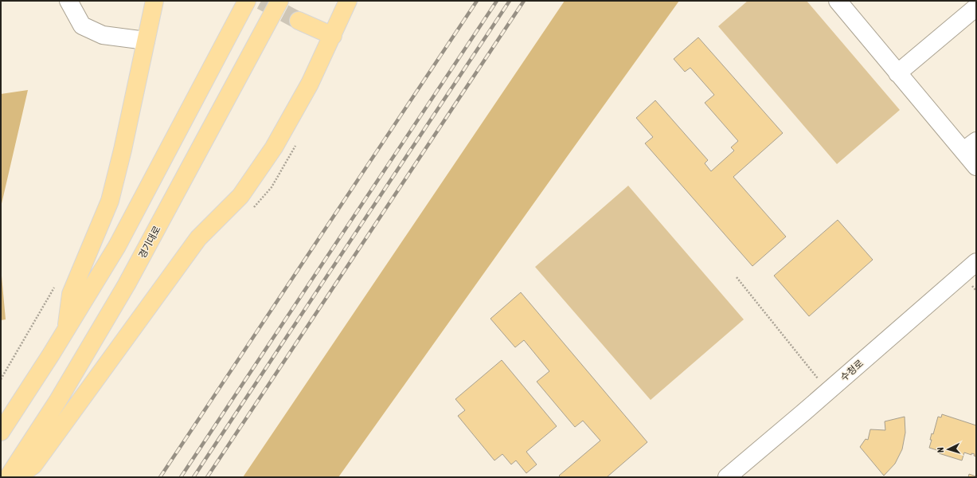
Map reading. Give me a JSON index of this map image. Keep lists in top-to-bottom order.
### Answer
{
  "streets": {
    "main road": ["경기대로"],
    "street": ["수청로"]
  },
  "north": "left"
}
